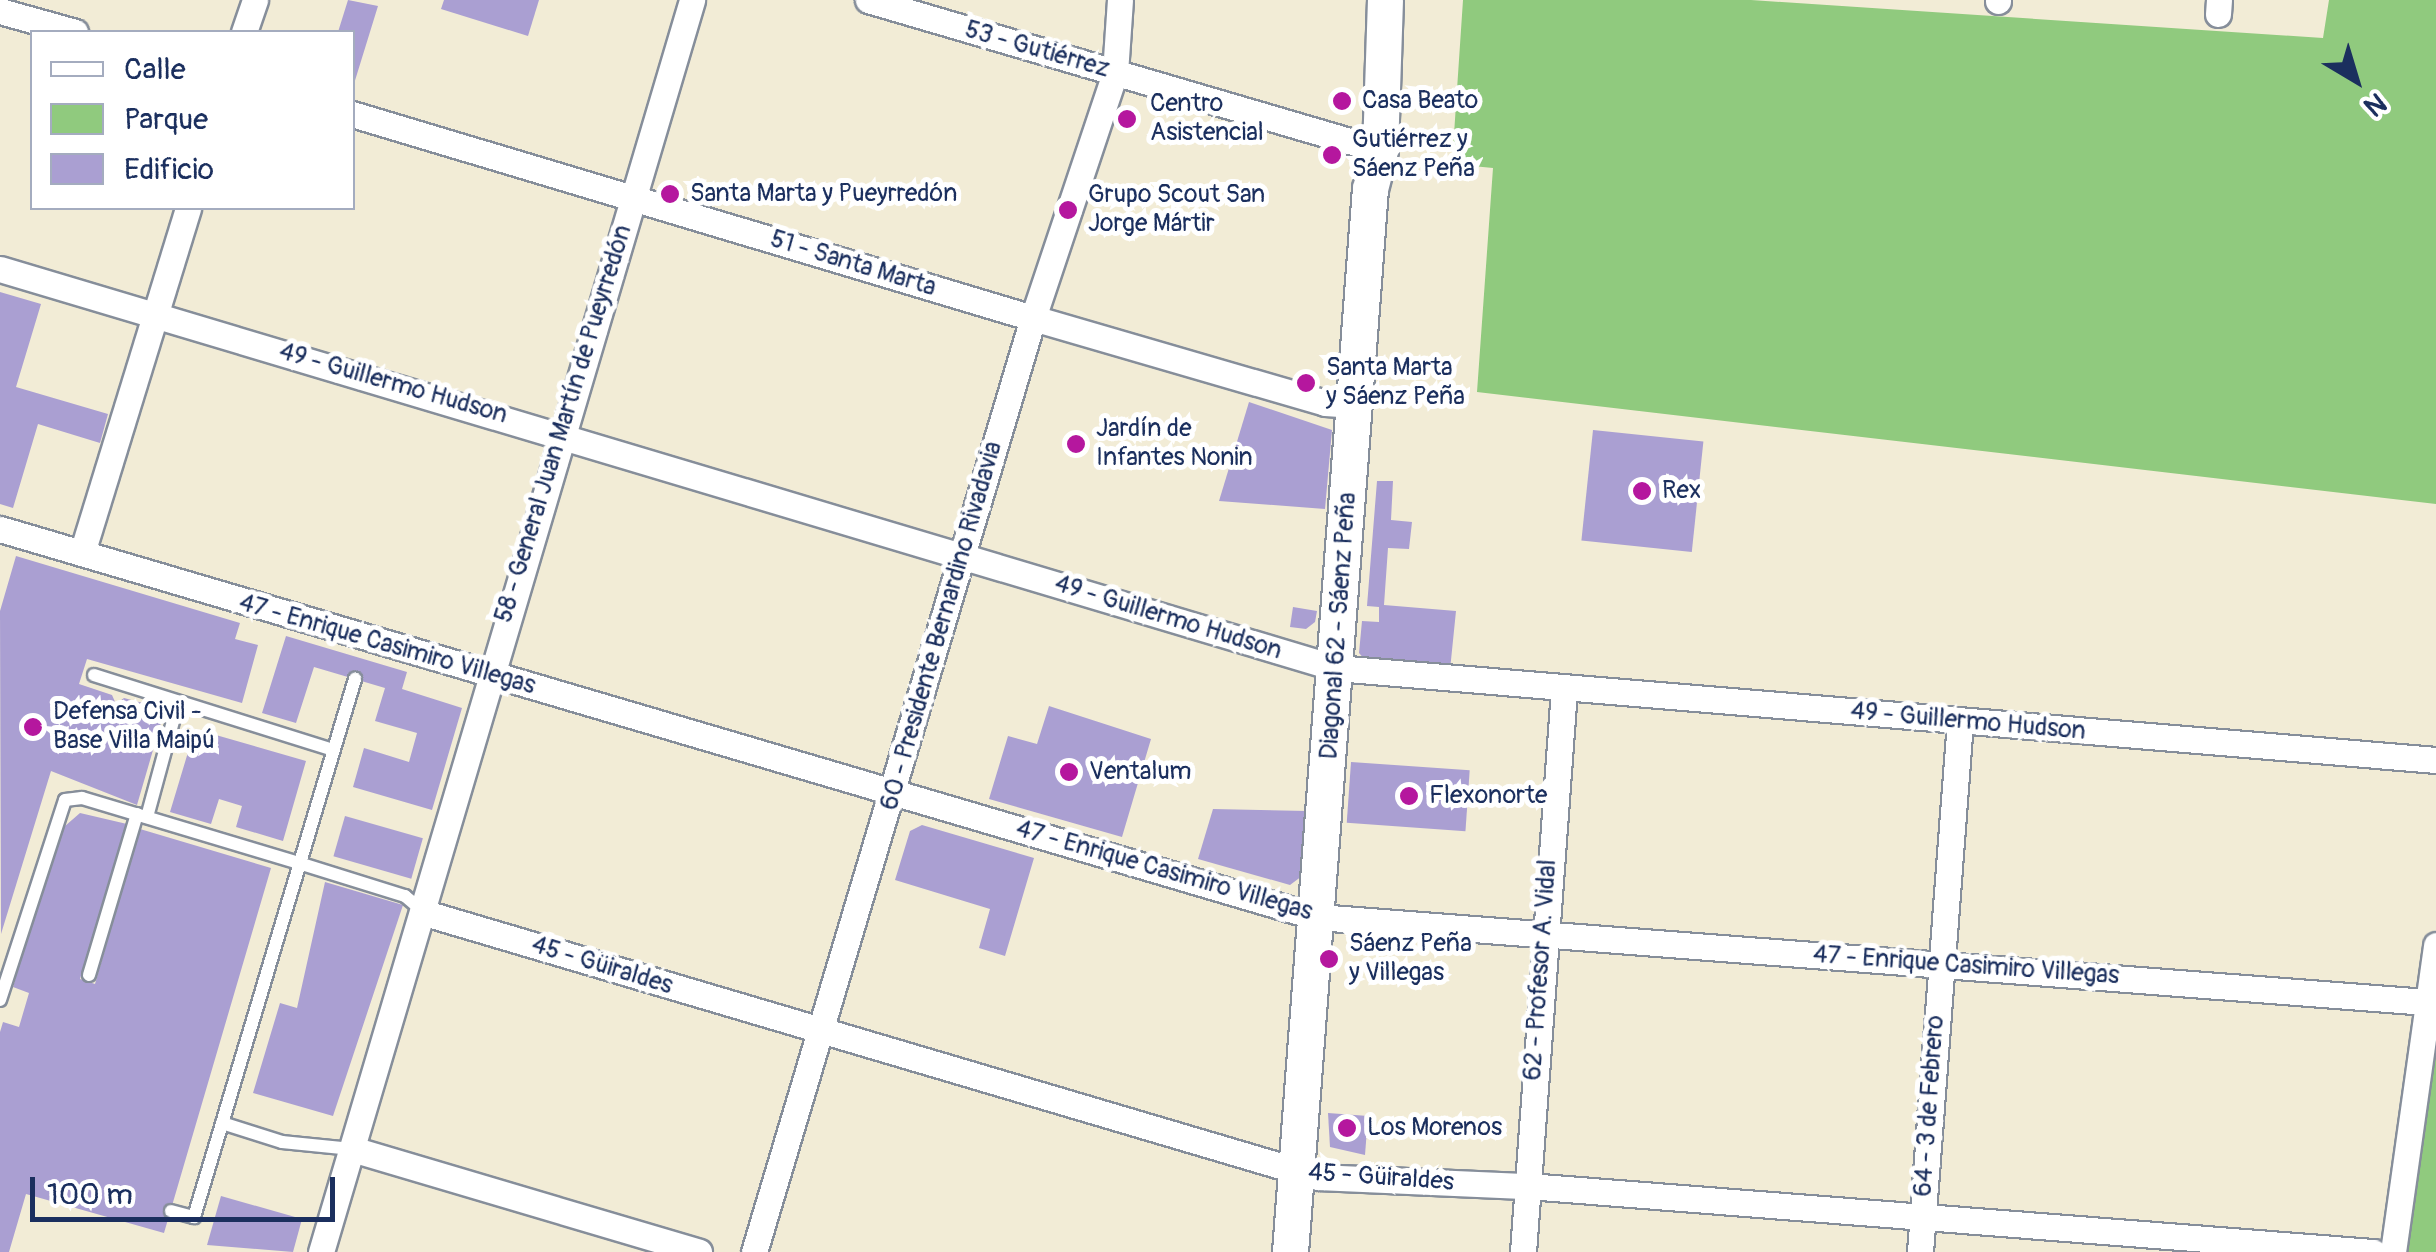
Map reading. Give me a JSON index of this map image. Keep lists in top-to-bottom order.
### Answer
{
  "streets": {
    "street": [
      "53 - Gutiérrez",
      "51 - Santa Marta",
      "49 - Guillermo Hudson",
      "58 - General Juan Martín de Pueyrredón",
      "60 - Presidente Bernardino Rivadavia",
      "Diagonal 62 - Sáenz Peña",
      "47 - Enrique Casimiro Villegas",
      "45 - Güiraldes",
      "62 - Profesor A. Vidal",
      "64 - 3 de Febrero"
    ]
  },
  "crossings": [
    ["53 - Gutiérrez", "60 - Presidente Bernardino Rivadavia"],
    ["53 - Gutiérrez", "Diagonal 62 - Sáenz Peña"],
    ["51 - Santa Marta", "58 - General Juan Martín de Pueyrredón"],
    ["51 - Santa Marta", "60 - Presidente Bernardino Rivadavia"],
    ["51 - Santa Marta", "Diagonal 62 - Sáenz Peña"],
    ["49 - Guillermo Hudson", "58 - General Juan Martín de Pueyrredón"],
    ["49 - Guillermo Hudson", "60 - Presidente Bernardino Rivadavia"],
    ["49 - Guillermo Hudson", "Diagonal 62 - Sáenz Peña"],
    ["49 - Guillermo Hudson", "62 - Profesor A. Vidal"],
    ["49 - Guillermo Hudson", "64 - 3 de Febrero"],
    ["58 - General Juan Martín de Pueyrredón", "47 - Enrique Casimiro Villegas"],
    ["58 - General Juan Martín de Pueyrredón", "45 - Güiraldes"],
    ["60 - Presidente Bernardino Rivadavia", "47 - Enrique Casimiro Villegas"],
    ["60 - Presidente Bernardino Rivadavia", "45 - Güiraldes"],
    ["Diagonal 62 - Sáenz Peña", "47 - Enrique Casimiro Villegas"],
    ["Diagonal 62 - Sáenz Peña", "45 - Güiraldes"],
    ["47 - Enrique Casimiro Villegas", "62 - Profesor A. Vidal"],
    ["47 - Enrique Casimiro Villegas", "64 - 3 de Febrero"],
    ["45 - Güiraldes", "62 - Profesor A. Vidal"],
    ["45 - Güiraldes", "64 - 3 de Febrero"]
  ],
  "places": [
    "Casa Beato",
    "Centro Asistencial",
    "Gutiérrez y Sáenz Peña",
    "Santa Marta y Pueyrredón",
    "Grupo Scout San Jorge Mártir",
    "Santa Marta y Sáenz Peña",
    "Jardín de Infantes Nonin",
    "Rex",
    "Defensa Civil - Base Villa Maipú",
    "Ventalum",
    "Flexonorte",
    "Sáenz Peña y Villegas",
    "Los Morenos"
  ],
  "legend": ["Calle", "Parque", "Edificio"],
  "scale_bar": "100 m",
  "north": "bottom right"
}
